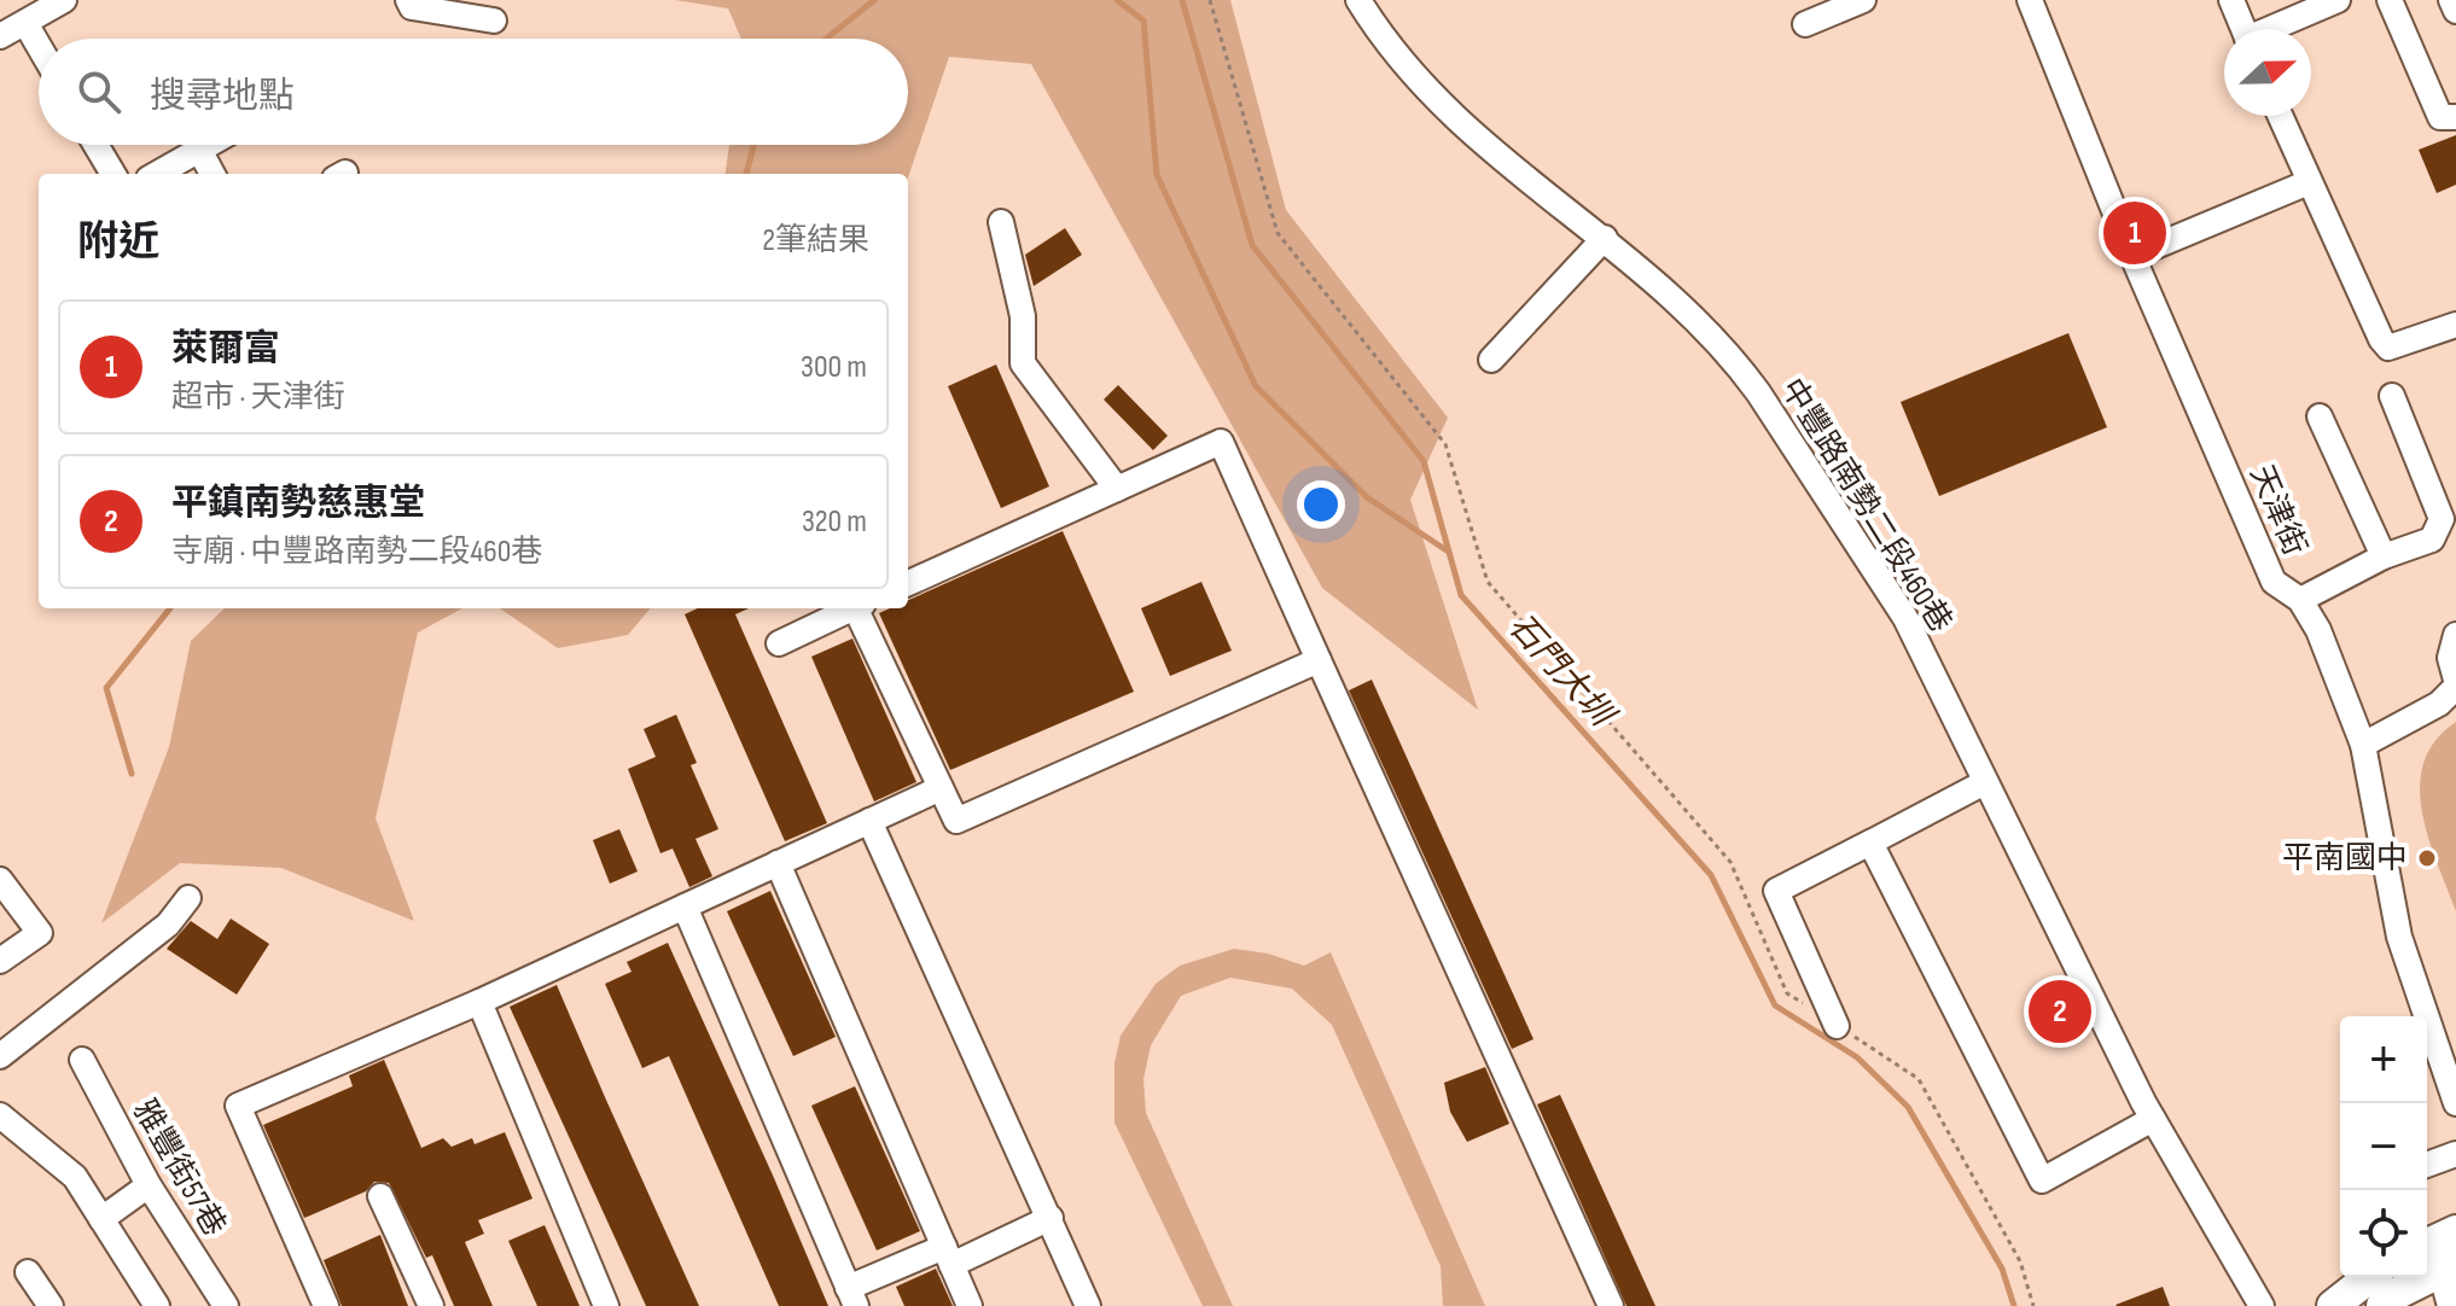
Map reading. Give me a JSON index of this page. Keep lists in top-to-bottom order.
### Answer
{
  "streets": {
    "street": ["中豐路南勢二段460巷", "天津街", "雅豐街57巷"]
  },
  "water": ["石門大圳"],
  "places": ["平南國中"],
  "north": "right",
  "page": {
    "search": "搜尋地點",
    "heading": ["附近", "2筆結果"],
    "pins": ["1", "2"],
    "list": [
      {
        "mark": "1",
        "name": "萊爾富",
        "note": "超市 · 天津街",
        "value": "300 m"
      },
      {
        "mark": "2",
        "name": "平鎮南勢慈惠堂",
        "note": "寺廟 · 中豐路南勢二段460巷",
        "value": "320 m"
      }
    ],
    "map_buttons": ["+", "−"]
  }
}
